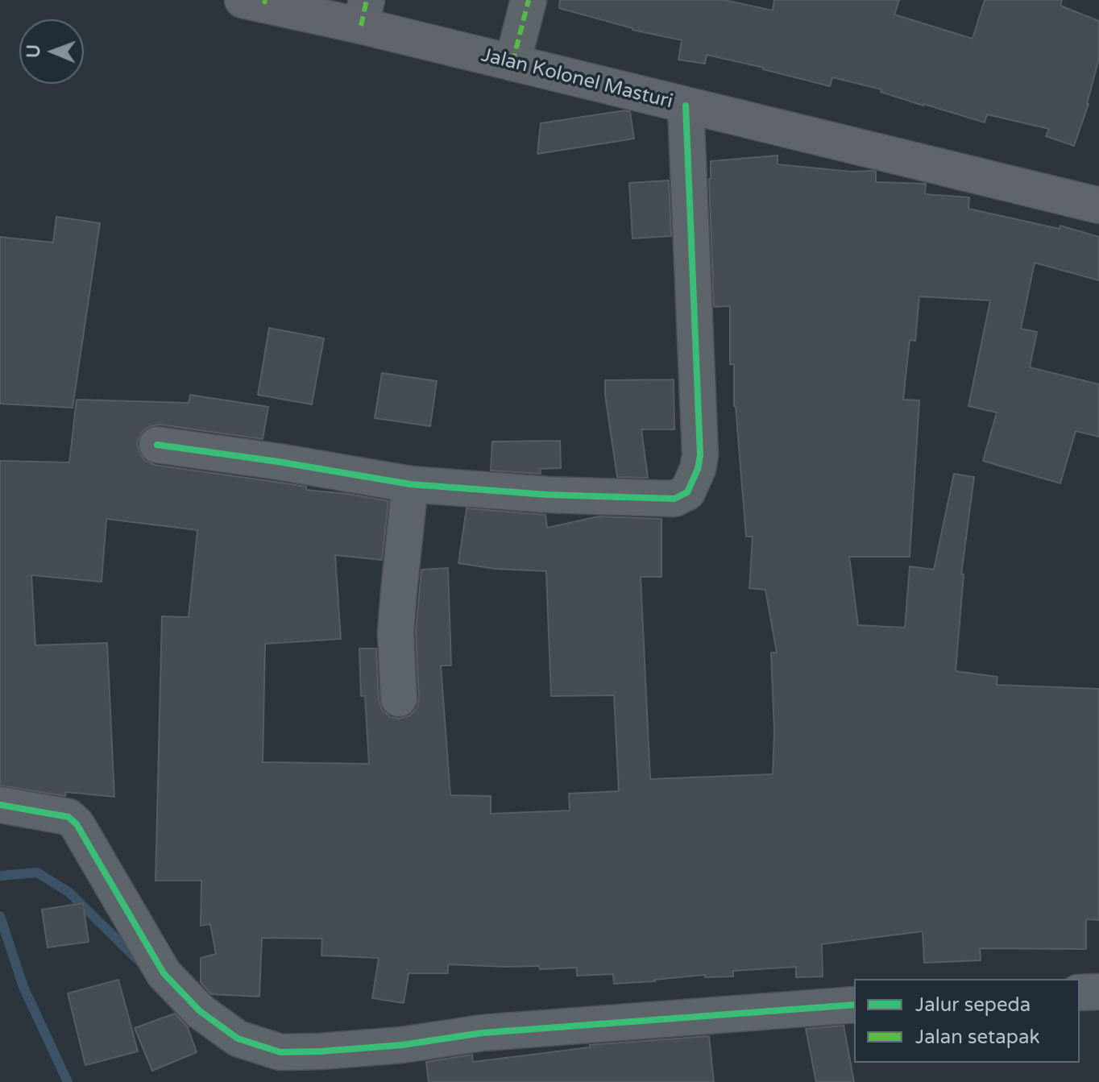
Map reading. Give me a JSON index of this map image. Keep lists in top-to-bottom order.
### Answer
{
  "streets": {
    "main road": ["Jalan Kolonel Masturi"]
  },
  "legend": ["Jalur sepeda", "Jalan setapak"],
  "north": "left"
}
